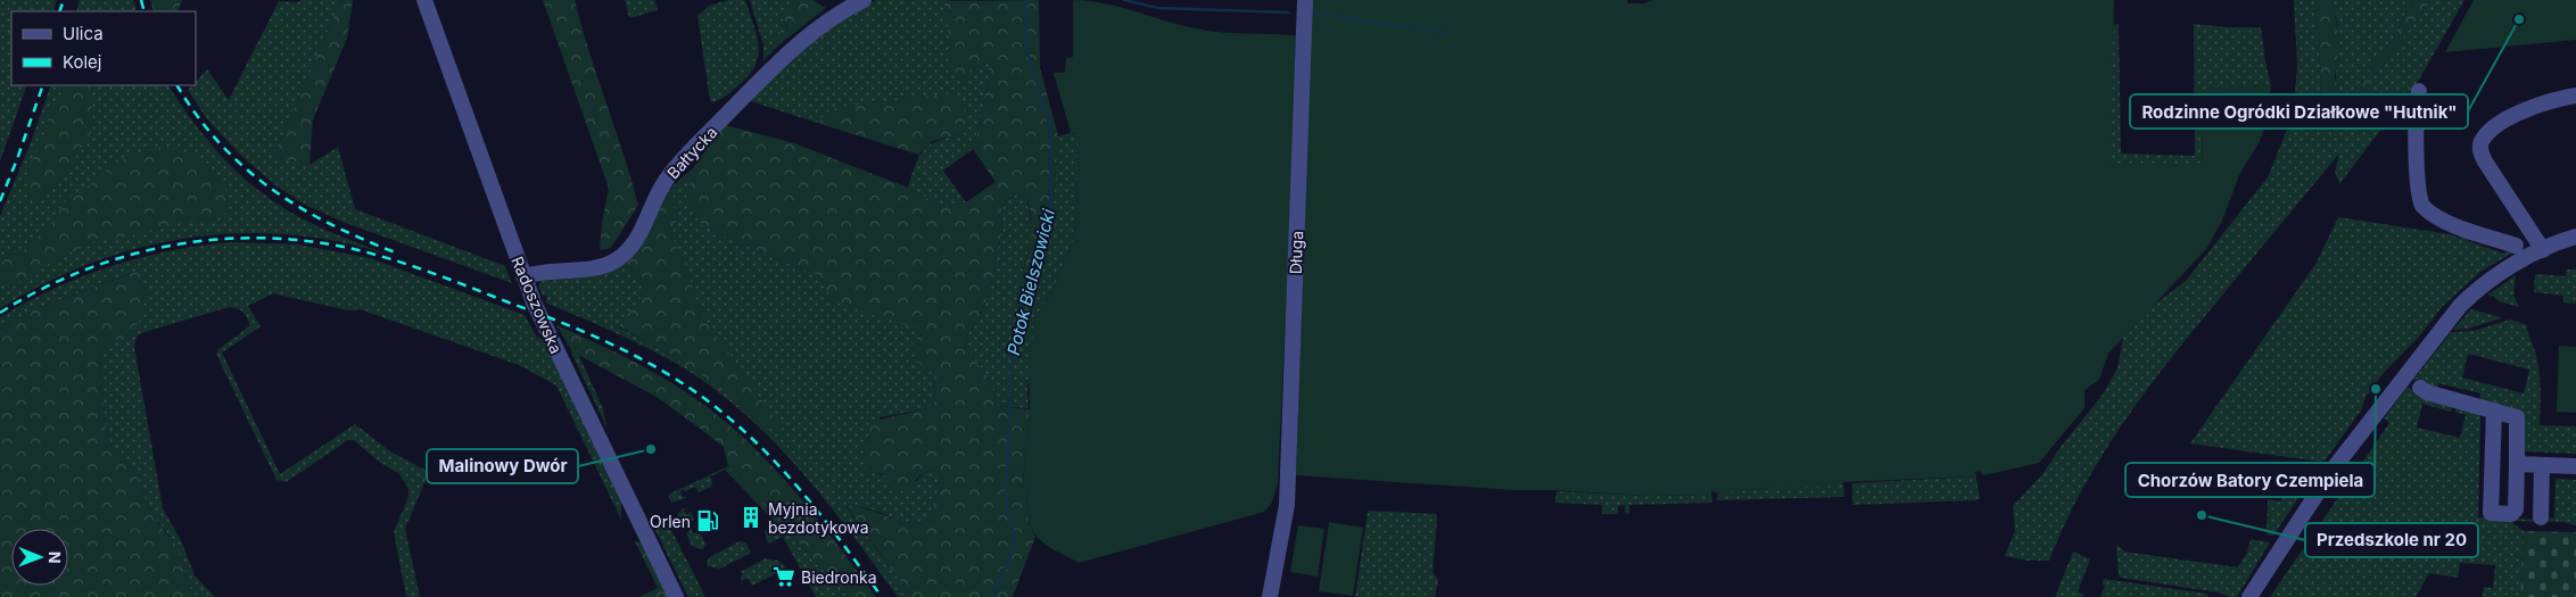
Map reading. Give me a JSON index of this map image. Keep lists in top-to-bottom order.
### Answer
{
  "streets": {
    "street": ["Bałtycka", "Długa", "Radoszowska"]
  },
  "crossings": [
    ["Bałtycka", "Radoszowska"]
  ],
  "water": ["Potok Bielszowicki"],
  "places": {
    "other": [
      "Rodzinne Ogródki Działkowe \"Hutnik\"",
      "Chorzów Batory Czempiela",
      "Malinowy Dwór",
      "Przedszkole nr 20"
    ],
    "building": ["Myjnia bezdotykowa"],
    "fuel station": ["Orlen"],
    "supermarket": ["Biedronka"]
  },
  "legend": ["Ulica", "Kolej"],
  "north": "right"
}
